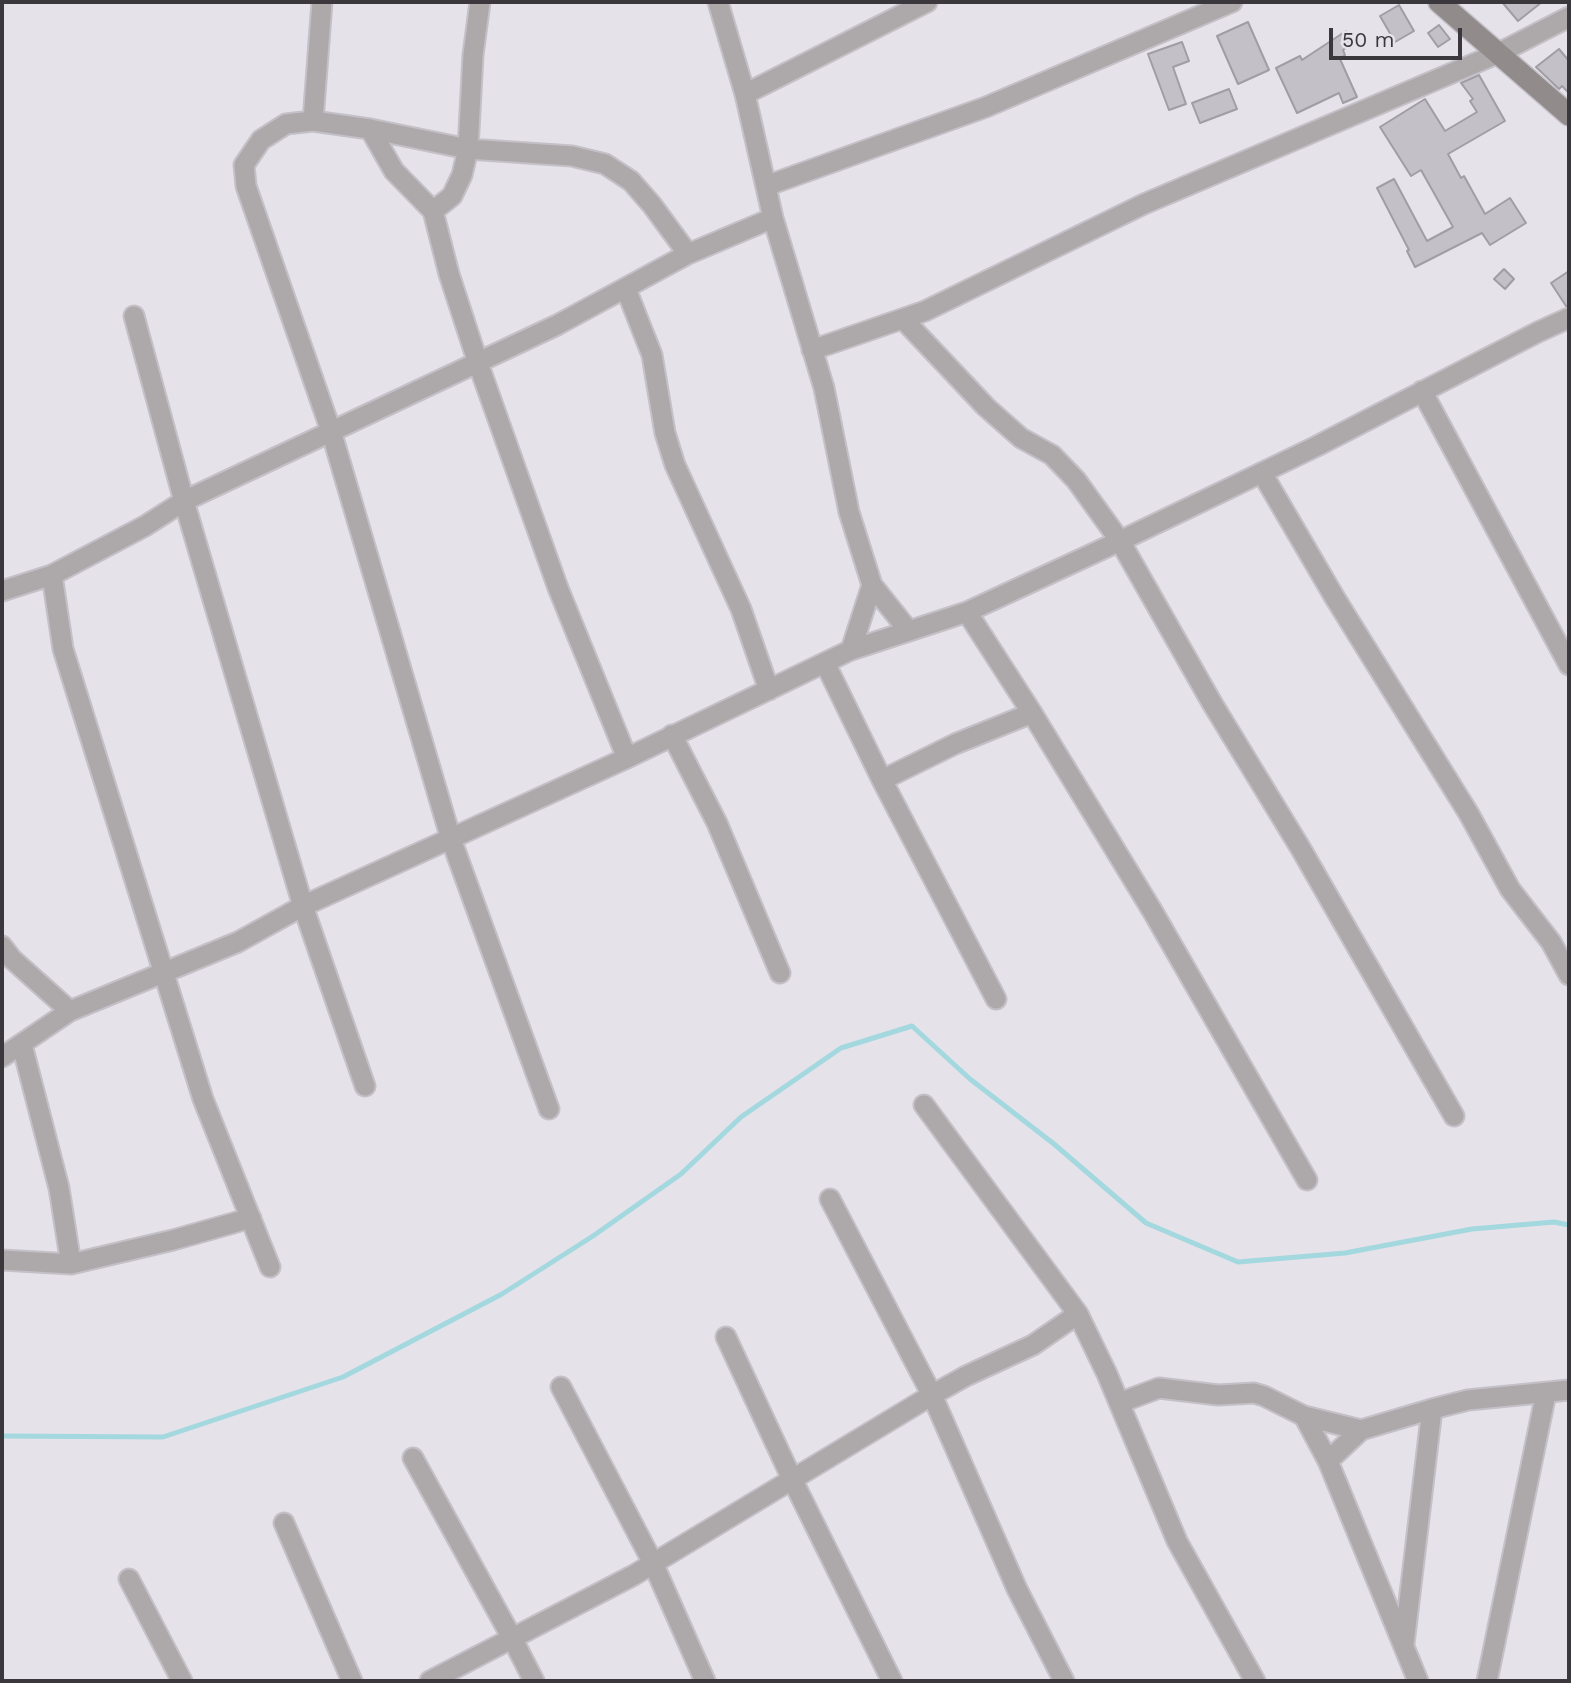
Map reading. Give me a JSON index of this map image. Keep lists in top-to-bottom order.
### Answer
{
  "scale_bar": "50 m"
}
